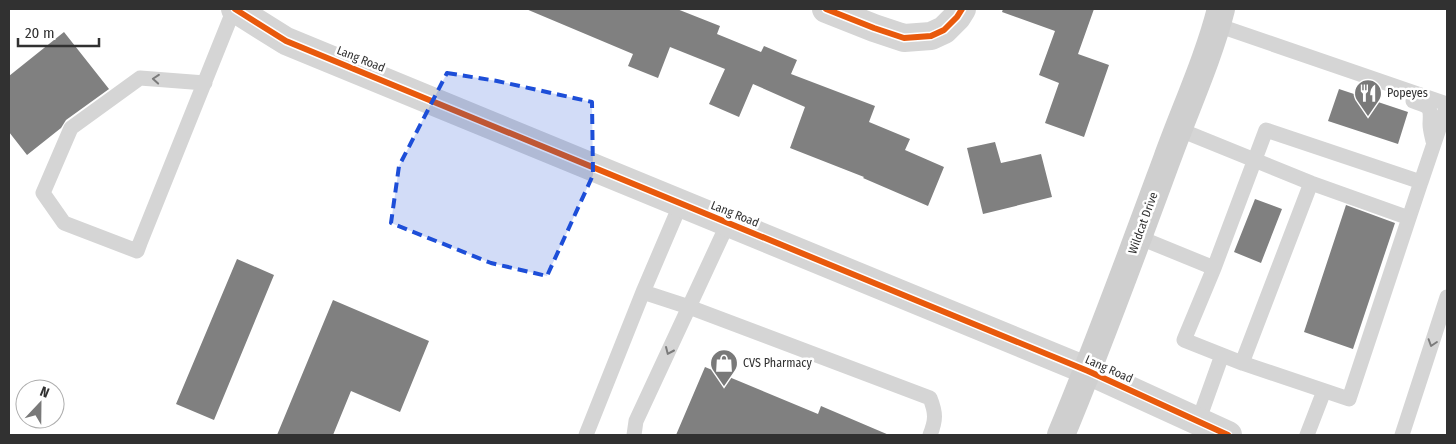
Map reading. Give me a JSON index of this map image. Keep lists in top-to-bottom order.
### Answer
{
  "streets": {
    "main road": ["Wildcat Drive"],
    "street": ["Lang Road"]
  },
  "crossings": [
    ["Lang Road", "Wildcat Drive"]
  ],
  "places": {
    "restaurant": ["Popeyes"],
    "shop": ["CVS Pharmacy"]
  },
  "scale_bar": "20 m",
  "north": "top"
}
